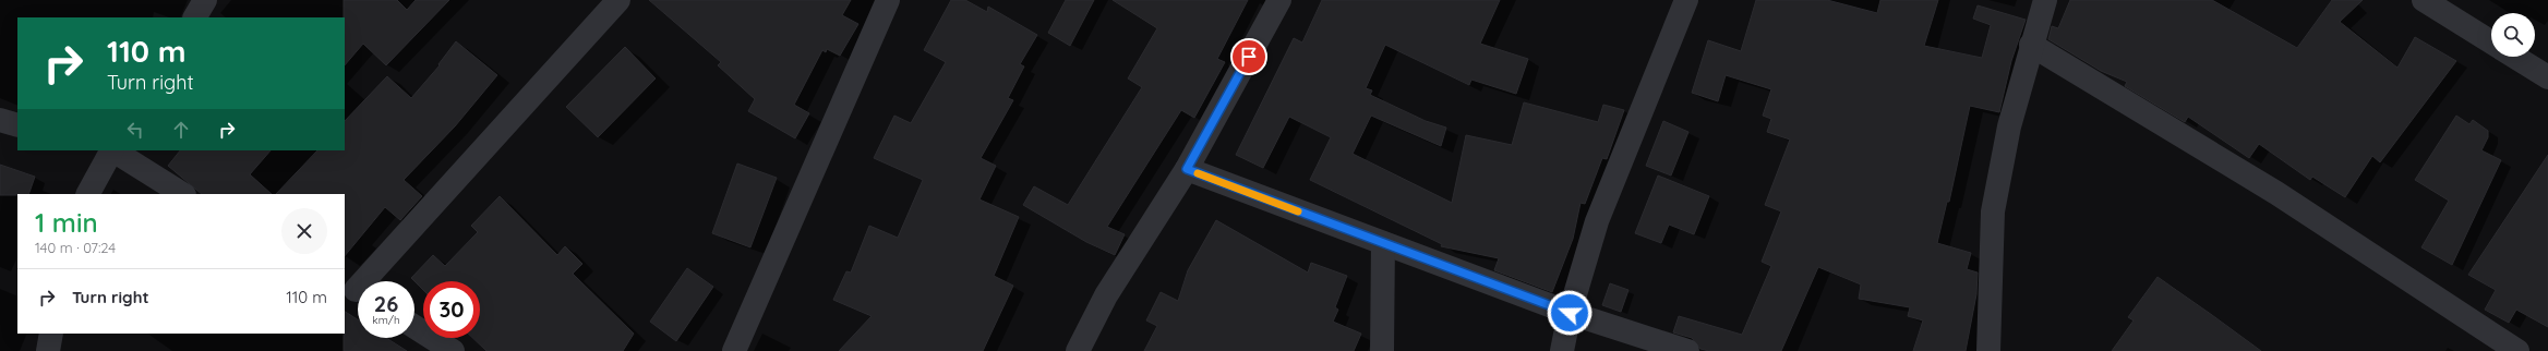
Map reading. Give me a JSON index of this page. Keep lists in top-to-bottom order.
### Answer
{
  "page": {
    "turn": ["110 m", "Turn right"],
    "heading": ["1 min", "140 m · 07:24"],
    "list": [
      {
        "name": "Turn right",
        "value": "110 m"
      }
    ],
    "speed": "26 km/h",
    "limit": "30"
  }
}
